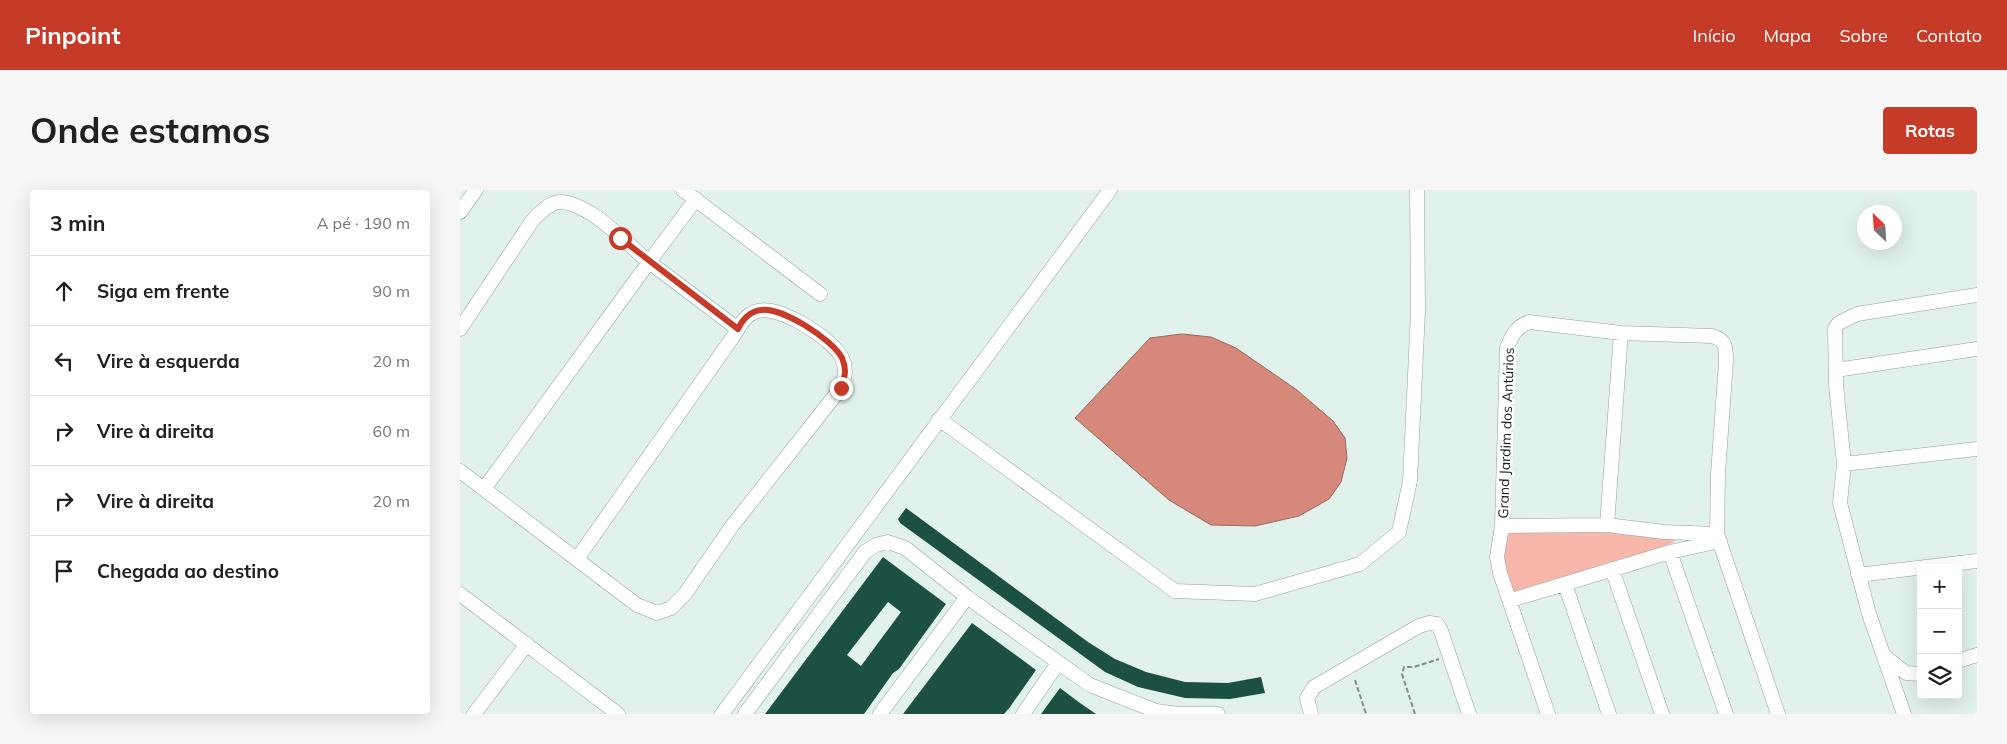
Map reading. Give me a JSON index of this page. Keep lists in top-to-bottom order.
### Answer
{
  "streets": {
    "street": ["Grand Jardim dos Antúrios"]
  },
  "north": "top left",
  "page": {
    "header": "Pinpoint",
    "nav": [
      "Início",
      "Mapa",
      "Sobre",
      "Contato"
    ],
    "buttons": "Rotas",
    "title": "Onde estamos",
    "heading": ["3 min", "A pé · 190 m"],
    "list": [
      ["Siga em frente", "90 m"],
      ["Vire à esquerda", "20 m"],
      ["Vire à direita", "60 m"],
      ["Vire à direita", "20 m"],
      "Chegada ao destino"
    ],
    "map_buttons": ["+", "−"]
  }
}
